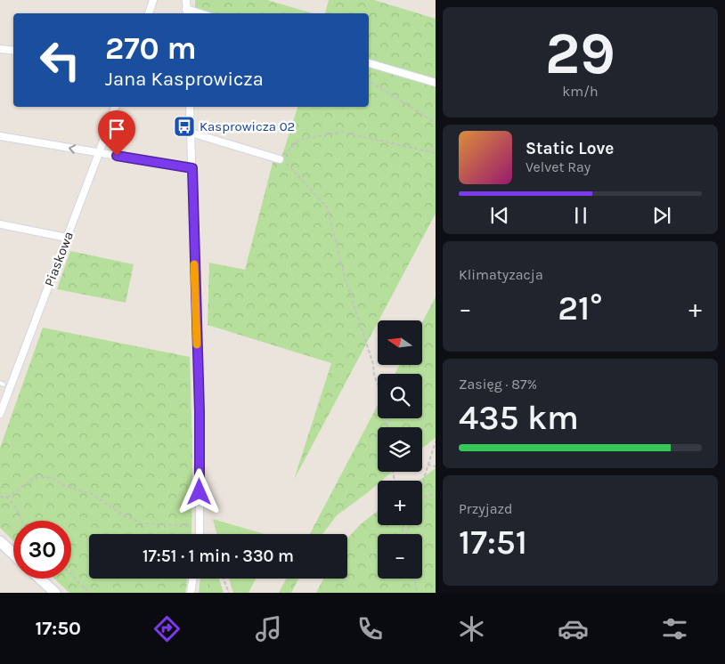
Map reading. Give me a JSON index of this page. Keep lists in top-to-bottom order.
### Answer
{
  "streets": {
    "street": ["Piaskowa"]
  },
  "places": {
    "bus stop": ["Kasprowicza 02"]
  },
  "north": "left",
  "page": {
    "tile": [
      ["29", "km/h"],
      "Klimatyzacja",
      ["Zasięg · 87%", "435 km"],
      ["Przyjazd", "17:51"]
    ],
    "turn": ["270 m", "Jana Kasprowicza"],
    "song": ["Static Love", "Velvet Ray"],
    "heat": ["−", "21°", "+"],
    "map_buttons": ["+", "−"],
    "limit": "30",
    "trip": "17:51 · 1 min · 330 m",
    "tabs": "17:50"
  }
}
